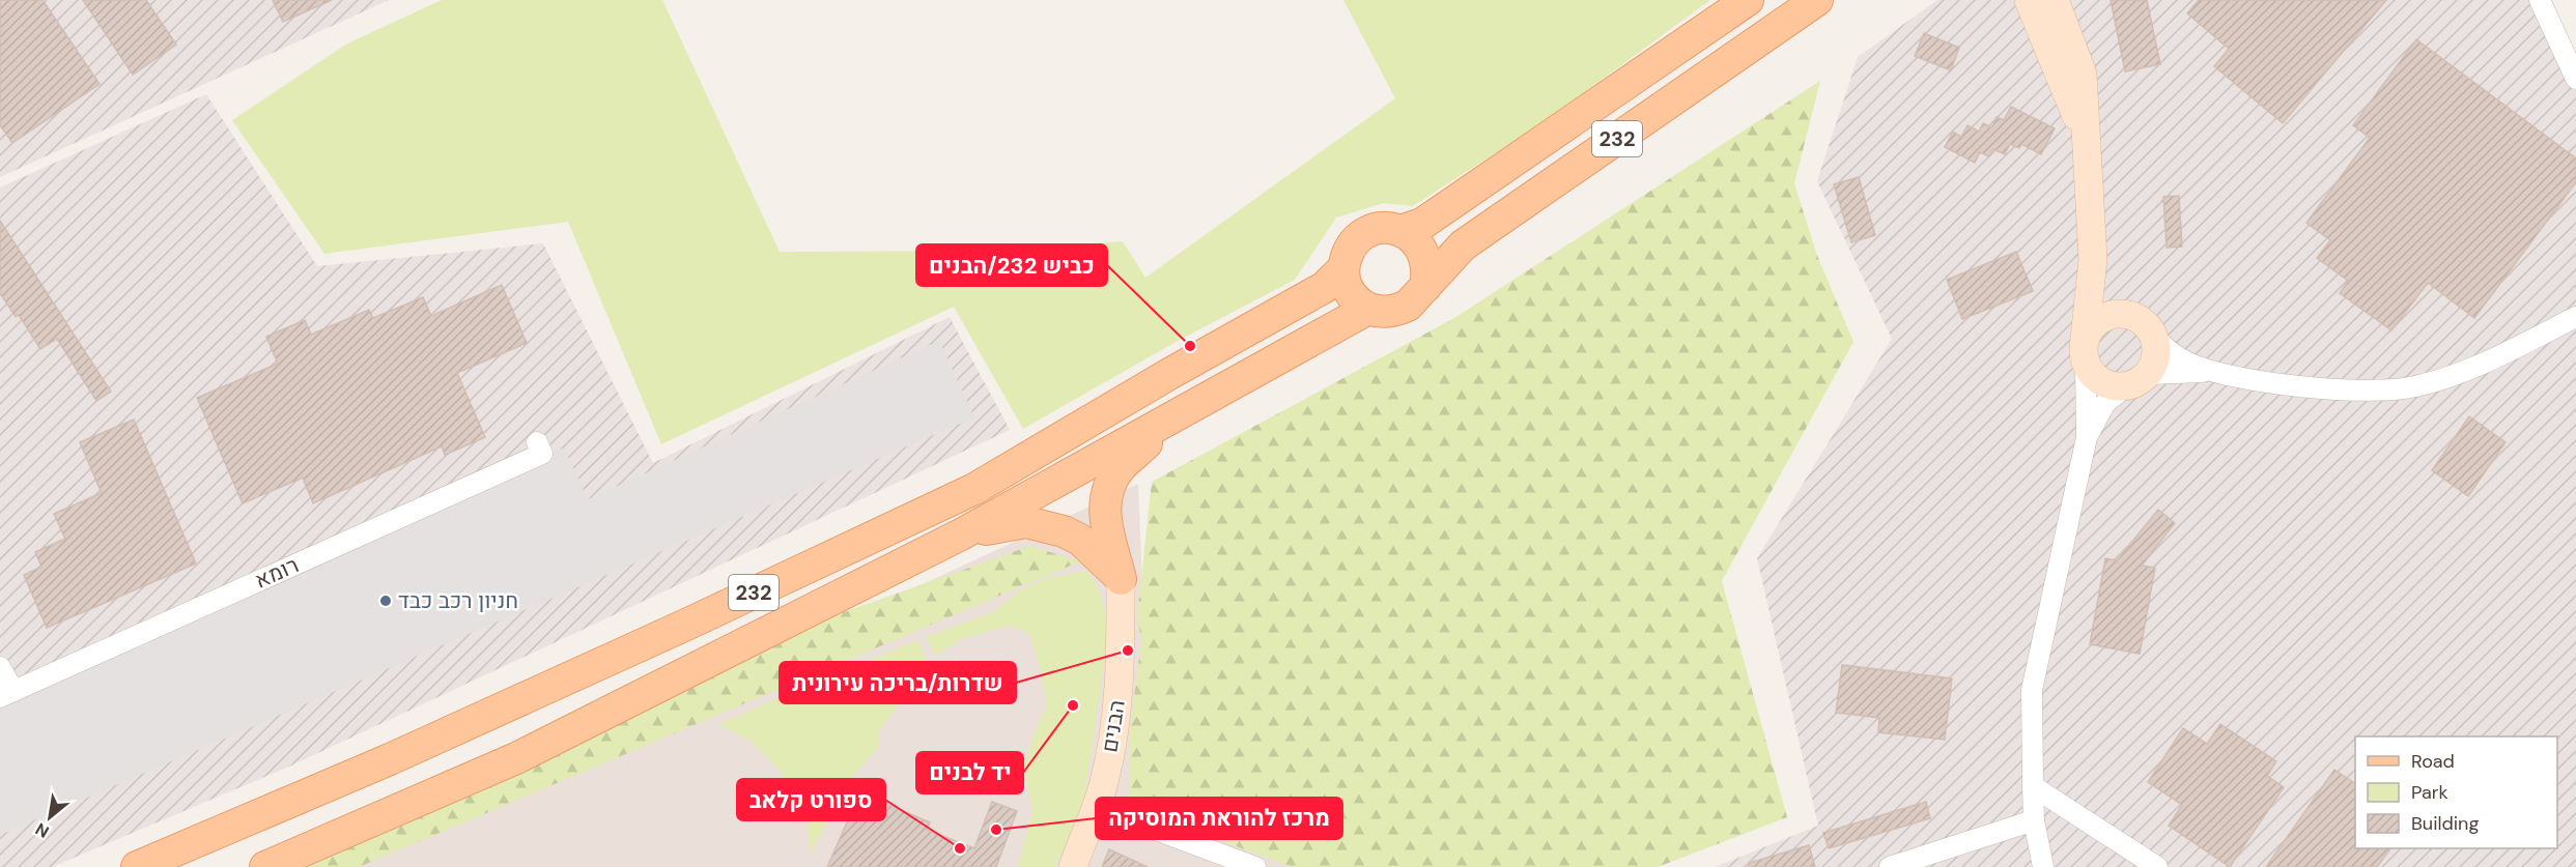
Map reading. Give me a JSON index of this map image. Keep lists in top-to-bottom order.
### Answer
{
  "streets": {
    "main road": ["232"],
    "street": ["רומא", "הבנים"]
  },
  "places": [
    "כביש 232/הבנים",
    "חניון רכב כבד",
    "שדרות/בריכה עירונית",
    "יד לבנים",
    "מרכז להוראת המוסיקה",
    "ספורט קלאב"
  ],
  "legend": ["Road", "Park", "Building"],
  "north": "bottom left"
}
